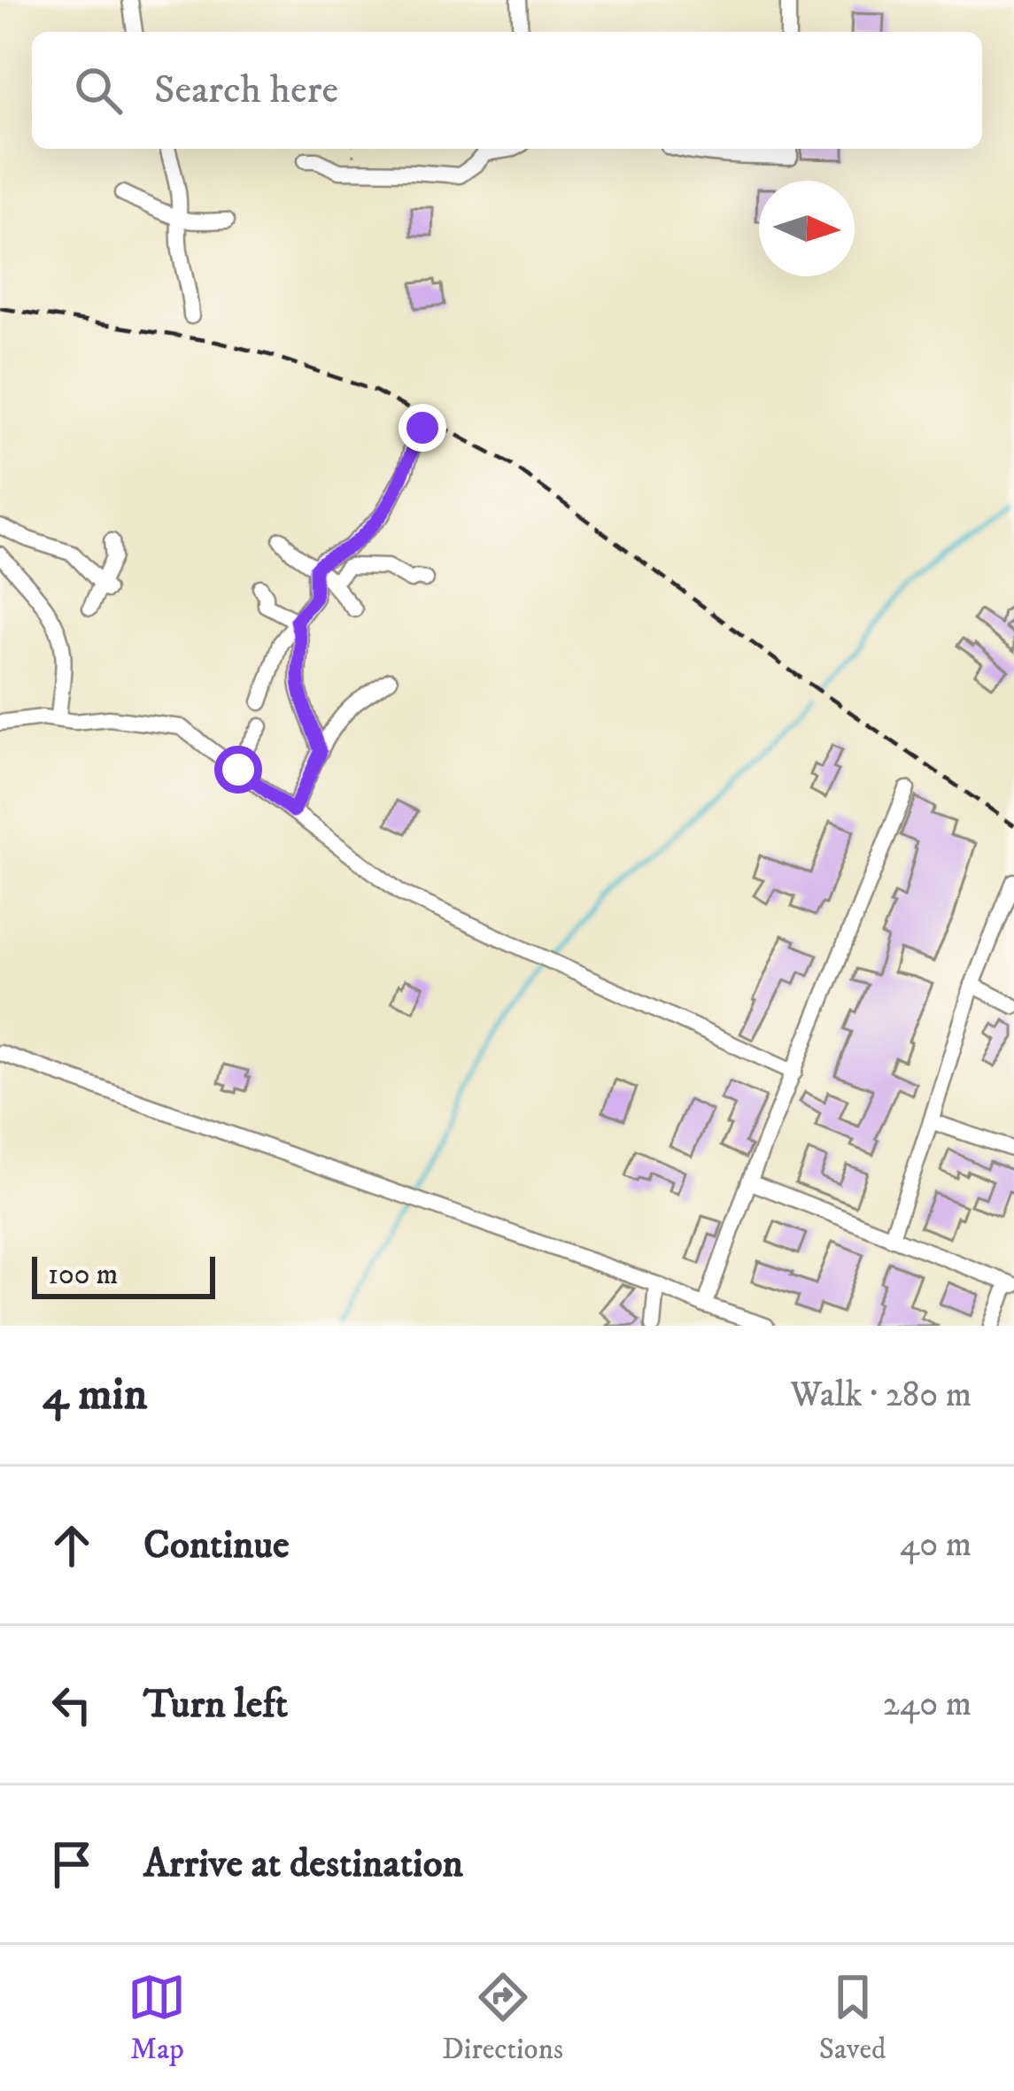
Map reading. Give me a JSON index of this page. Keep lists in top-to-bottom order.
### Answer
{
  "scale_bar": "100 m",
  "north": "right",
  "page": {
    "search": "Search here",
    "scale": "100 m",
    "heading": ["4 min", "Walk · 280 m"],
    "list": [
      ["Continue", "40 m"],
      ["Turn left", "240 m"],
      "Arrive at destination"
    ],
    "nav": ["Map", "Directions", "Saved"]
  }
}
